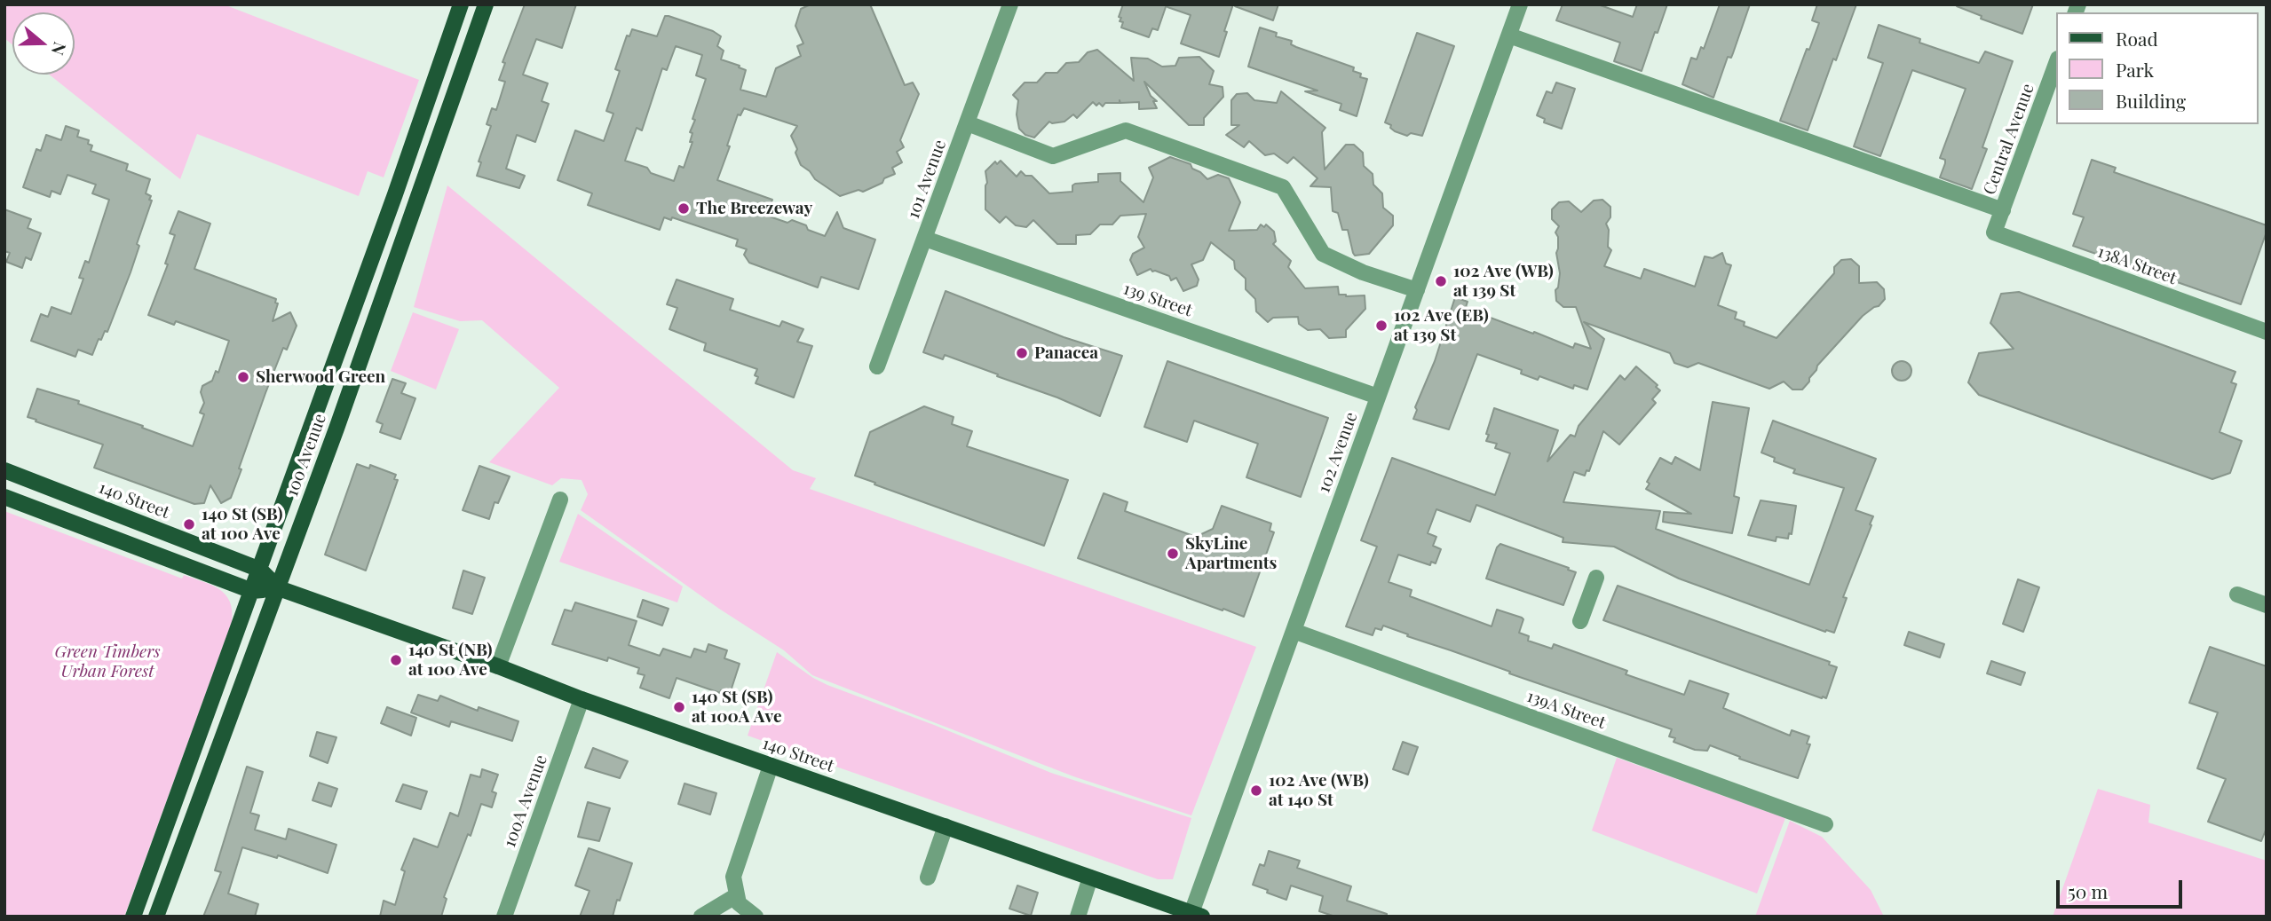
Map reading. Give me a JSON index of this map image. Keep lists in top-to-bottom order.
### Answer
{
  "streets": {
    "main road": ["100 Avenue", "140 Street"],
    "street": [
      "Central Avenue",
      "101 Avenue",
      "138A Street",
      "139 Street",
      "102 Avenue",
      "139A Street",
      "100A Avenue"
    ]
  },
  "crossings": [
    ["Central Avenue", "138A Street"],
    ["101 Avenue", "139 Street"],
    ["139 Street", "102 Avenue"],
    ["102 Avenue", "140 Street"],
    ["102 Avenue", "139A Street"],
    ["100 Avenue", "140 Street"],
    ["140 Street", "100A Avenue"]
  ],
  "parks": ["Green Timbers Urban Forest"],
  "places": [
    "The Breezeway",
    "102 Ave (WB) at 139 St",
    "102 Ave (EB) at 139 St",
    "Panacea",
    "Sherwood Green",
    "140 St (SB) at 100 Ave",
    "SkyLine Apartments",
    "140 St (NB) at 100 Ave",
    "140 St (SB) at 100A Ave",
    "102 Ave (WB) at 140 St"
  ],
  "legend": ["Road", "Park", "Building"],
  "scale_bar": "50 m",
  "north": "right"
}
